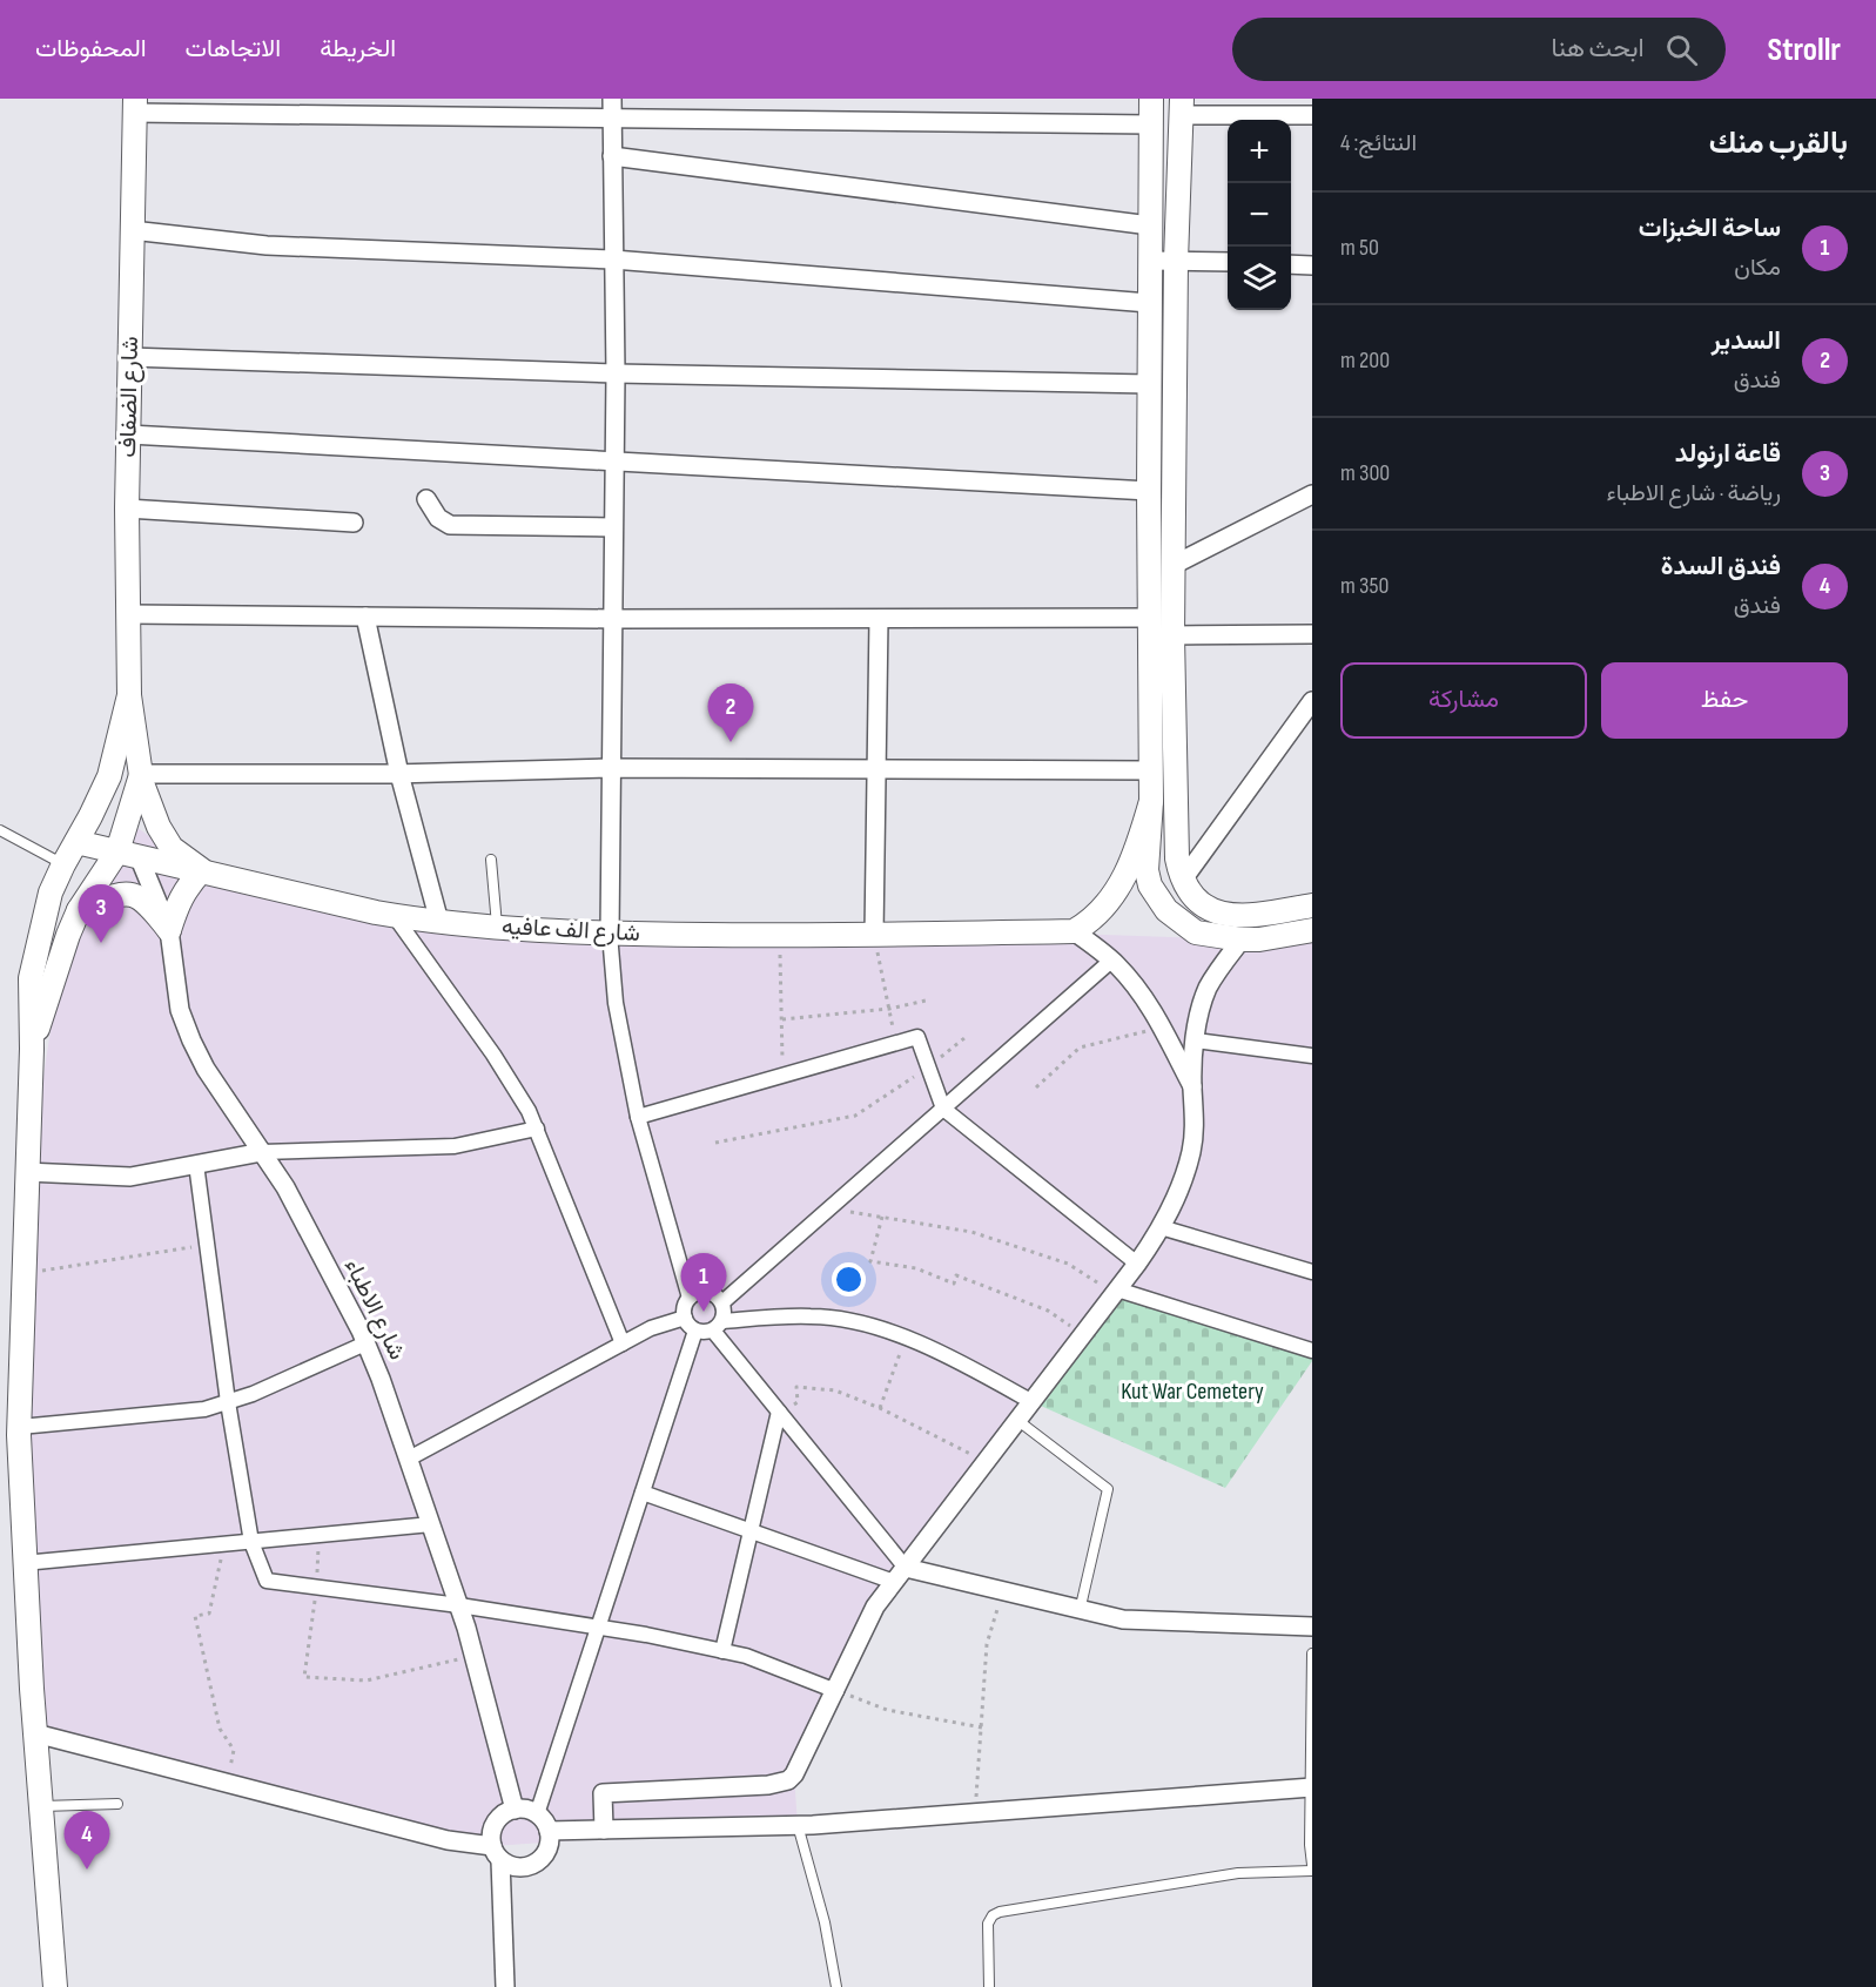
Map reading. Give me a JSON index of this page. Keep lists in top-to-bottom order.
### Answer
{
  "streets": {
    "street": ["شارع الضفاف", "شارع الف عافيه", "شارع الاطباء"]
  },
  "crossings": [
    ["شارع الف عافيه", "شارع الاطباء"]
  ],
  "parks": ["Kut War Cemetery"],
  "page": {
    "header": "Strollr",
    "search": "ابحث هنا",
    "nav": ["الخريطة", "الاتجاهات", "المحفوظات"],
    "heading": ["بالقرب منك", "النتائج: 4"],
    "map_buttons": ["+", "−"],
    "list": [
      {
        "mark": "1",
        "name": "ساحة الخبزات",
        "note": "مكان",
        "value": "50 m"
      },
      {
        "mark": "2",
        "name": "السدير",
        "note": "فندق",
        "value": "200 m"
      },
      {
        "mark": "3",
        "name": "قاعة ارنولد",
        "note": "رياضة · شارع الاطباء",
        "value": "300 m"
      },
      {
        "mark": "4",
        "name": "فندق السدة",
        "note": "فندق",
        "value": "350 m"
      }
    ],
    "buttons": ["حفظ", "مشاركة"],
    "pins": [
      "2",
      "3",
      "1",
      "4"
    ]
  }
}
